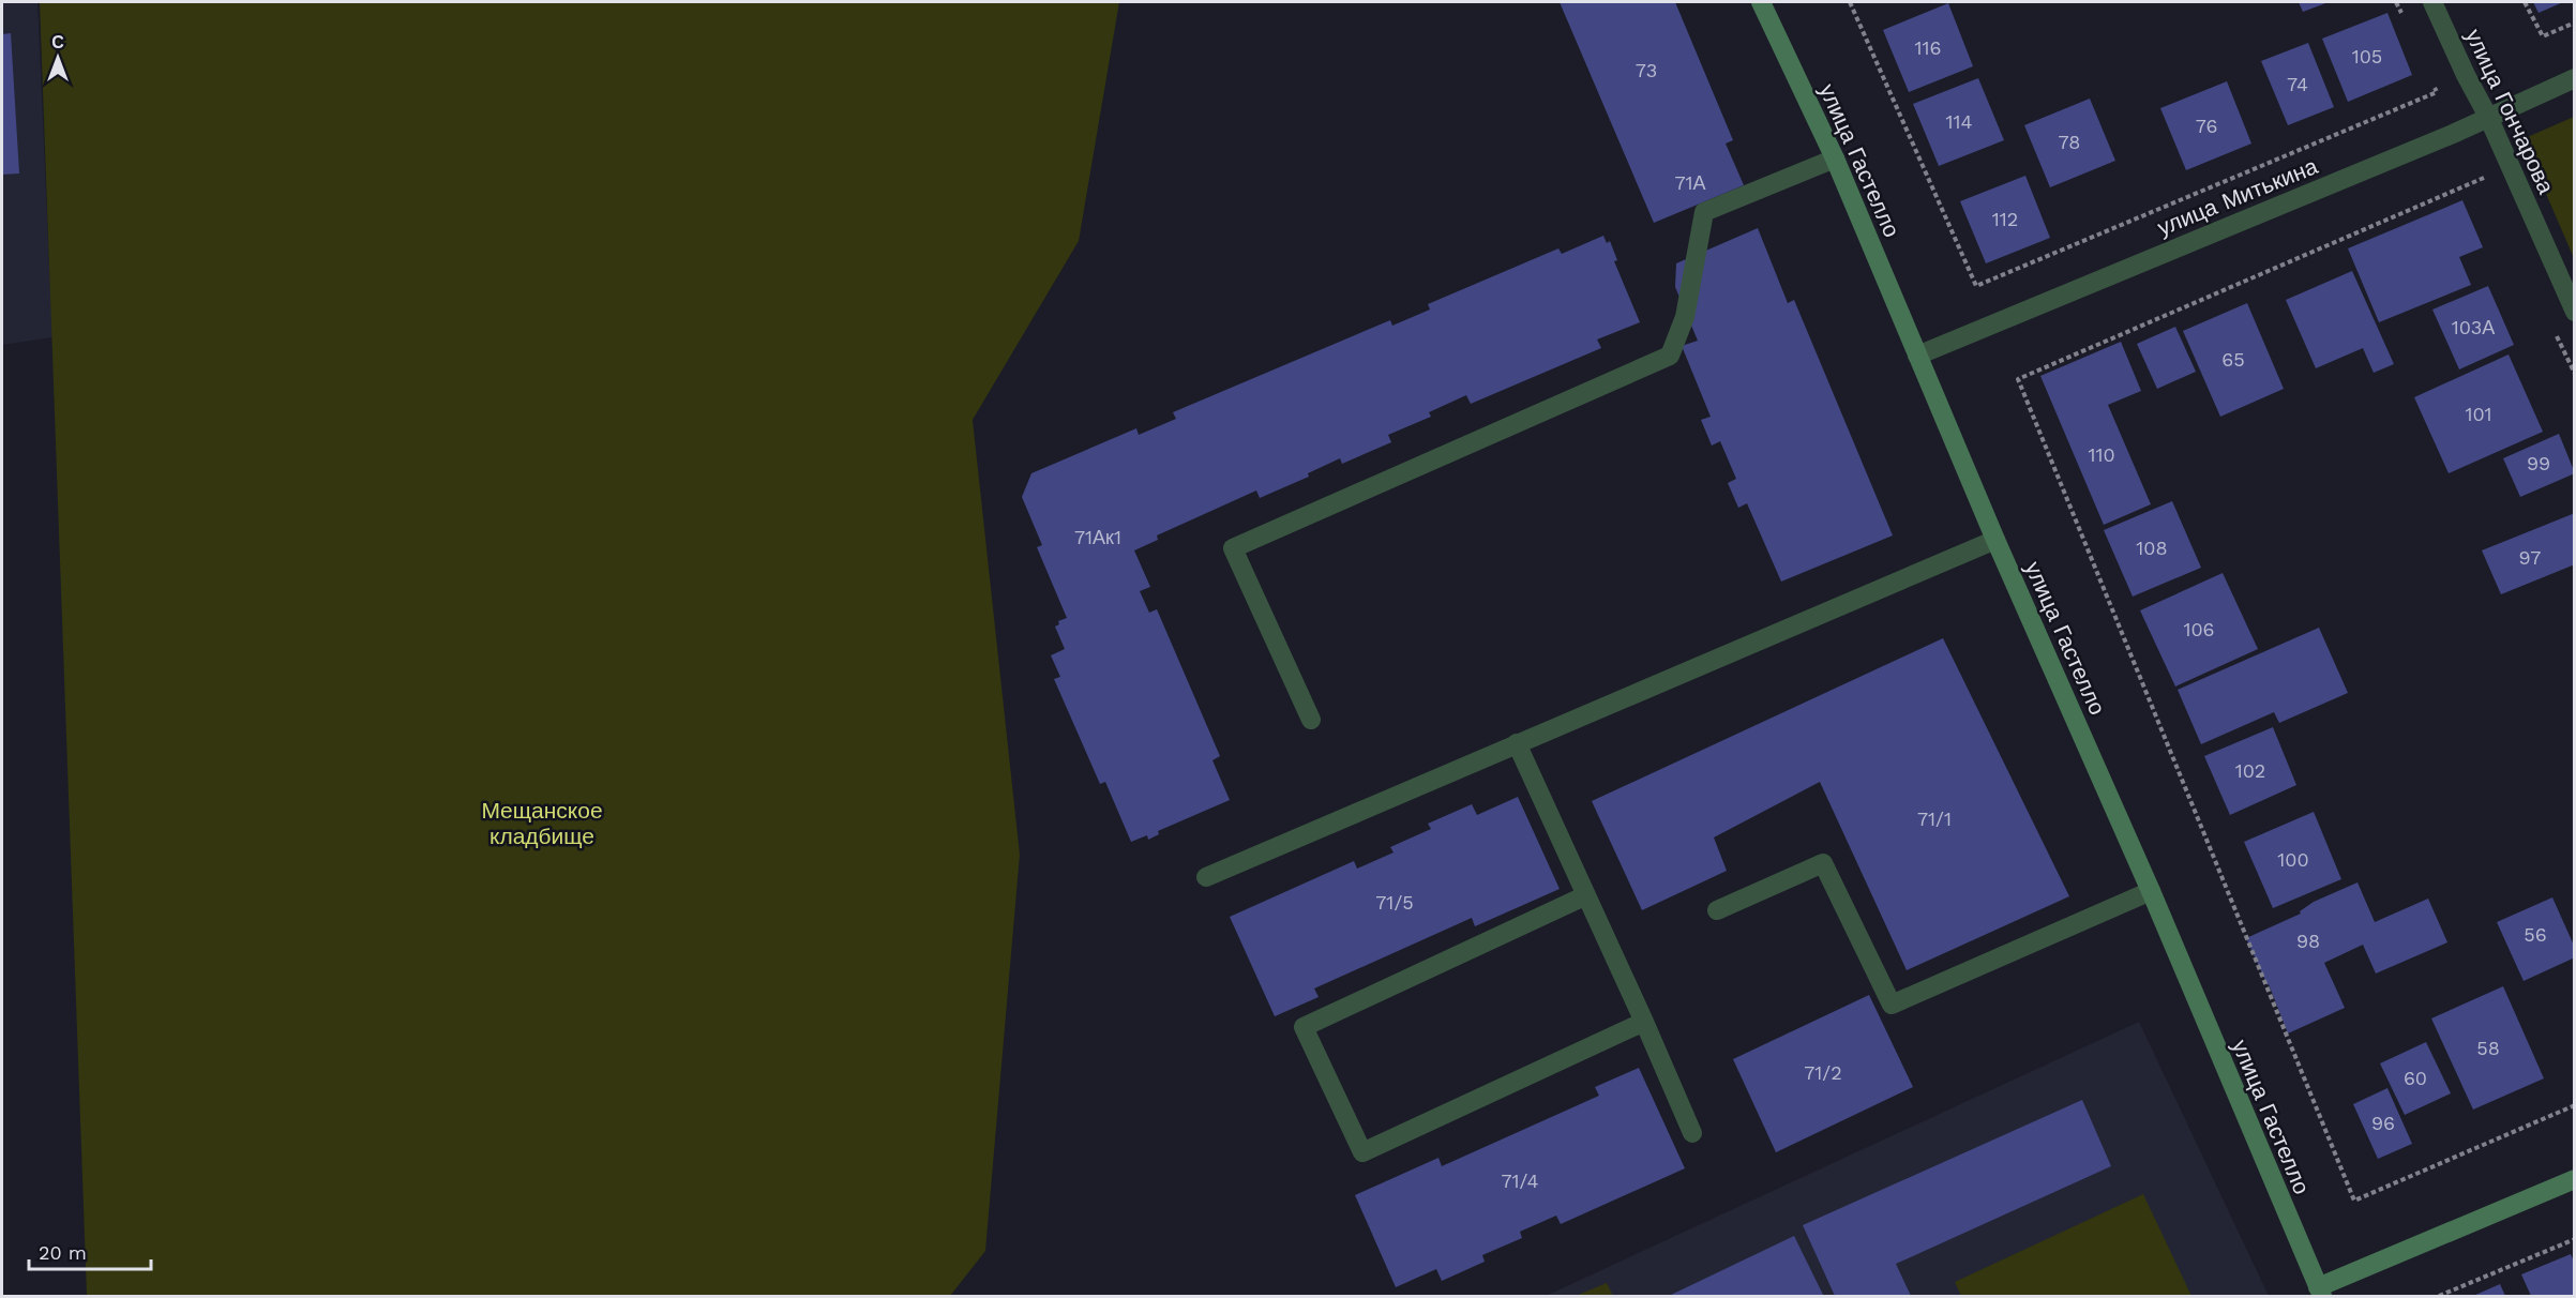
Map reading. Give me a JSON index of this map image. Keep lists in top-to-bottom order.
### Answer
{
  "streets": {
    "street": ["улица Гончарова", "улица Гастелло", "улица Митькина"]
  },
  "crossings": [
    ["улица Гончарова", "улица Митькина"],
    ["улица Гастелло", "улица Митькина"]
  ],
  "parks": ["Мещанское кладбище"],
  "house_numbers": [
    "116",
    "105",
    "73",
    "74",
    "114",
    "76",
    "78",
    "71А",
    "112",
    "103А",
    "65",
    "101",
    "110",
    "99",
    "71Ак1",
    "108",
    "97",
    "106",
    "102",
    "71/1",
    "100",
    "71/5",
    "56",
    "98",
    "58",
    "71/2",
    "60",
    "96",
    "71/4"
  ],
  "scale_bar": "20 m",
  "north": "top"
}
